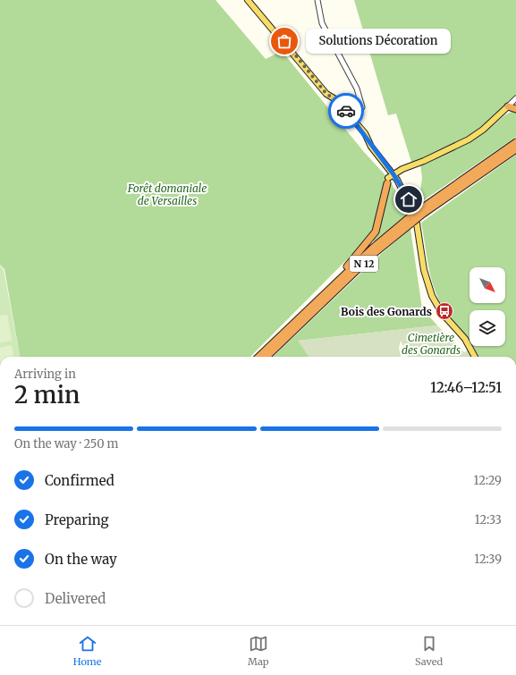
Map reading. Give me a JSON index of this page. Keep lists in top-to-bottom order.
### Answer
{
  "streets": {
    "highway": ["N 12"]
  },
  "parks": ["Forêt domaniale de Versailles", "Cimetière des Gonards"],
  "places": {
    "other": ["Solutions Décoration"],
    "bus stop": ["Bois des Gonards"]
  },
  "north": "bottom right",
  "page": {
    "bubble": "Solutions Décoration",
    "heading": ["2 min", "Arriving in", "12:46–12:51"],
    "bar": "On the way · 250 m",
    "list": [
      ["Confirmed", "12:29"],
      ["Preparing", "12:33"],
      ["On the way", "12:39"],
      "Delivered"
    ],
    "tabs": ["Home", "Map", "Saved"]
  }
}
